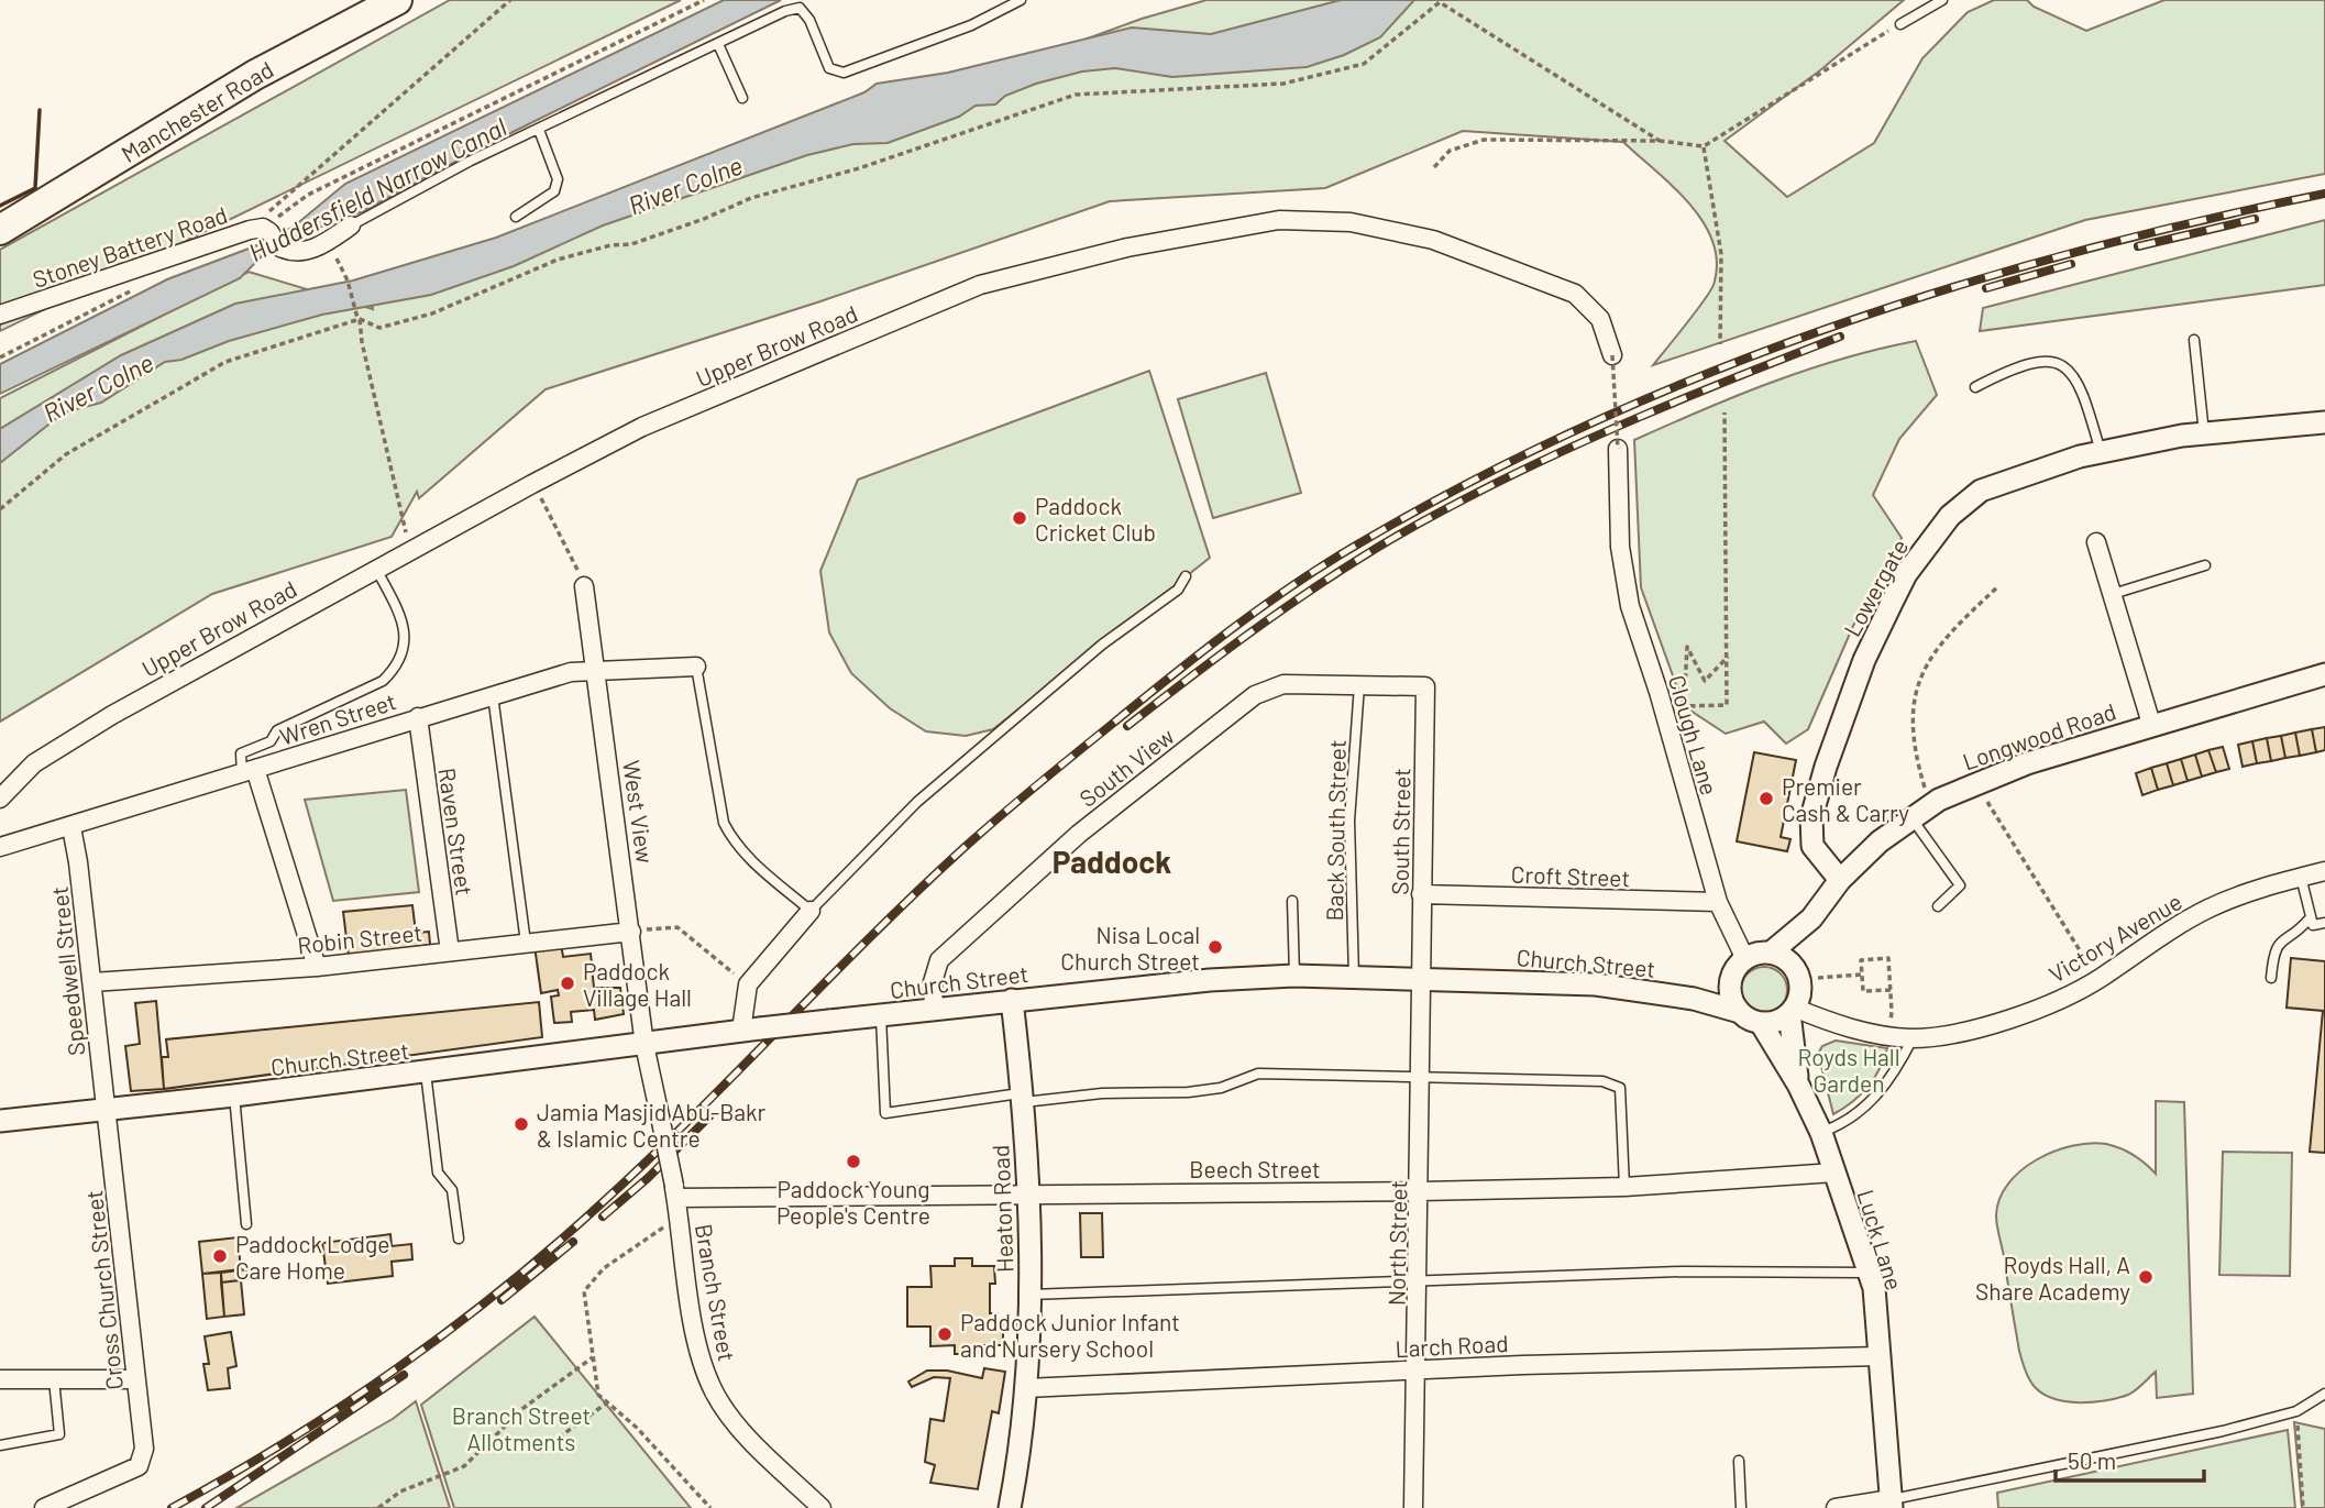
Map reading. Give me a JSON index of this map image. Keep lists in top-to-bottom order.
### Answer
{
  "streets": {
    "main road": ["Manchester Road"],
    "street": [
      "Stoney Battery Road",
      "Upper Brow Road",
      "Lowergate",
      "Wren Street",
      "Clough Lane",
      "Longwood Road",
      "South View",
      "West View",
      "Raven Street",
      "South Street",
      "Croft Street",
      "Victory Avenue",
      "Robin Street",
      "Church Street",
      "Speedwell Street",
      "Beech Street",
      "Heaton Road",
      "Luck Lane",
      "North Street",
      "Cross Church Street",
      "Branch Street",
      "Larch Road"
    ],
    "lane": ["Back South Street"]
  },
  "crossings": [
    ["Lowergate", "Longwood Road"],
    ["Wren Street", "West View"],
    ["Wren Street", "Raven Street"],
    ["Wren Street", "Speedwell Street"],
    ["Clough Lane", "Longwood Road"],
    ["Clough Lane", "Croft Street"],
    ["Clough Lane", "Victory Avenue"],
    ["Clough Lane", "Church Street"],
    ["Clough Lane", "Luck Lane"],
    ["Longwood Road", "Victory Avenue"],
    ["Longwood Road", "Church Street"],
    ["Longwood Road", "Luck Lane"],
    ["South View", "Back South Street"],
    ["South View", "South Street"],
    ["South View", "Church Street"],
    ["West View", "Robin Street"],
    ["West View", "Church Street"],
    ["West View", "Branch Street"],
    ["Back South Street", "Church Street"],
    ["Raven Street", "Robin Street"],
    ["South Street", "Croft Street"],
    ["South Street", "Church Street"],
    ["South Street", "North Street"],
    ["Victory Avenue", "Church Street"],
    ["Victory Avenue", "Luck Lane"],
    ["Robin Street", "Speedwell Street"],
    ["Church Street", "Speedwell Street"],
    ["Church Street", "Heaton Road"],
    ["Church Street", "Luck Lane"],
    ["Church Street", "North Street"],
    ["Church Street", "Cross Church Street"],
    ["Church Street", "Branch Street"],
    ["Speedwell Street", "Cross Church Street"],
    ["Beech Street", "Heaton Road"],
    ["Beech Street", "Luck Lane"],
    ["Beech Street", "North Street"],
    ["Beech Street", "Branch Street"],
    ["Heaton Road", "Larch Road"],
    ["Luck Lane", "Larch Road"],
    ["North Street", "Larch Road"]
  ],
  "districts": ["Paddock"],
  "water": ["River Colne", "Huddersfield Narrow Canal"],
  "parks": ["Royds Hall Garden", "Branch Street Allotments"],
  "places": [
    "Paddock Cricket Club",
    "Premier Cash & Carry",
    "Nisa Local Church Street",
    "Paddock Village Hall",
    "Jamia Masjid Abu-Bakr & Islamic Centre",
    "Paddock Young People's Centre",
    "Paddock Lodge Care Home",
    "Royds Hall, A Share Academy",
    "Paddock Junior Infant and Nursery School"
  ],
  "scale_bar": "50 m"
}
